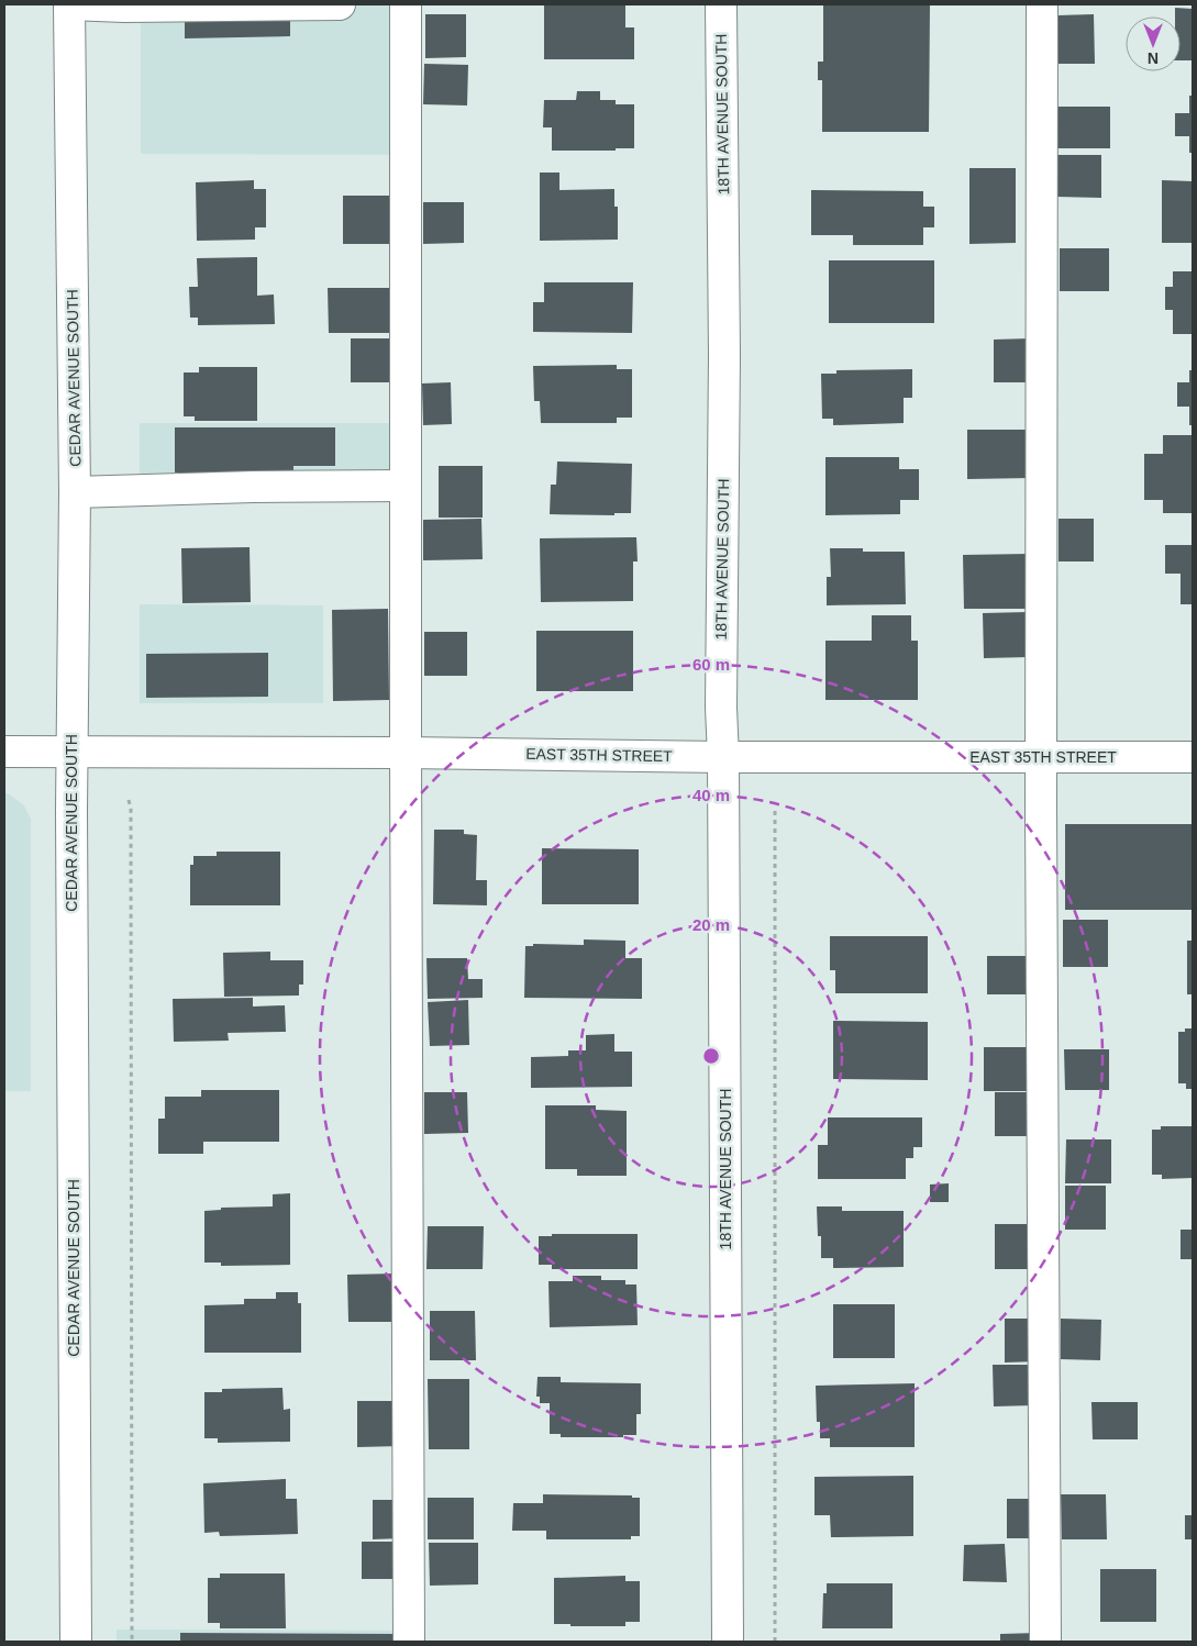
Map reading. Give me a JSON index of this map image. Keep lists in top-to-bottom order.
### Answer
{
  "streets": {
    "street": ["18TH AVENUE SOUTH", "CEDAR AVENUE SOUTH", "EAST 35TH STREET"]
  },
  "crossings": [
    ["18TH AVENUE SOUTH", "EAST 35TH STREET"],
    ["CEDAR AVENUE SOUTH", "EAST 35TH STREET"]
  ],
  "north": "bottom",
  "rings": ["60 m", "40 m", "20 m"]
}
